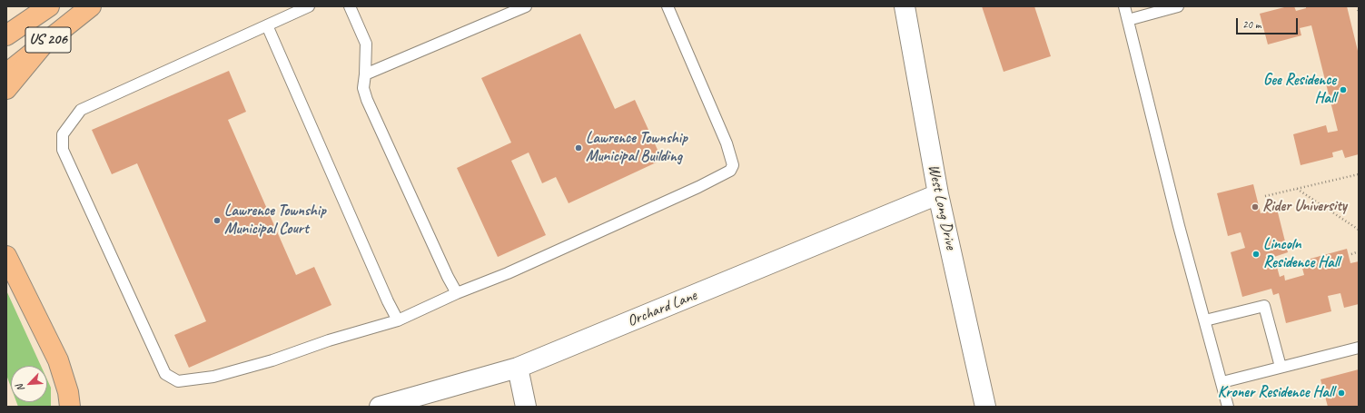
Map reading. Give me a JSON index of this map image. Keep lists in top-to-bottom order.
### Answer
{
  "streets": {
    "main road": ["US 206"],
    "street": ["West Long Drive", "Orchard Lane"]
  },
  "crossings": [
    ["West Long Drive", "Orchard Lane"]
  ],
  "places": [
    "Gee Residence Hall",
    "Lawrence Township Municipal Building",
    "Rider University",
    "Lawrence Township Municipal Court",
    "Lincoln Residence Hall",
    "Kroner Residence Hall"
  ],
  "scale_bar": "20 m",
  "north": "bottom left"
}
